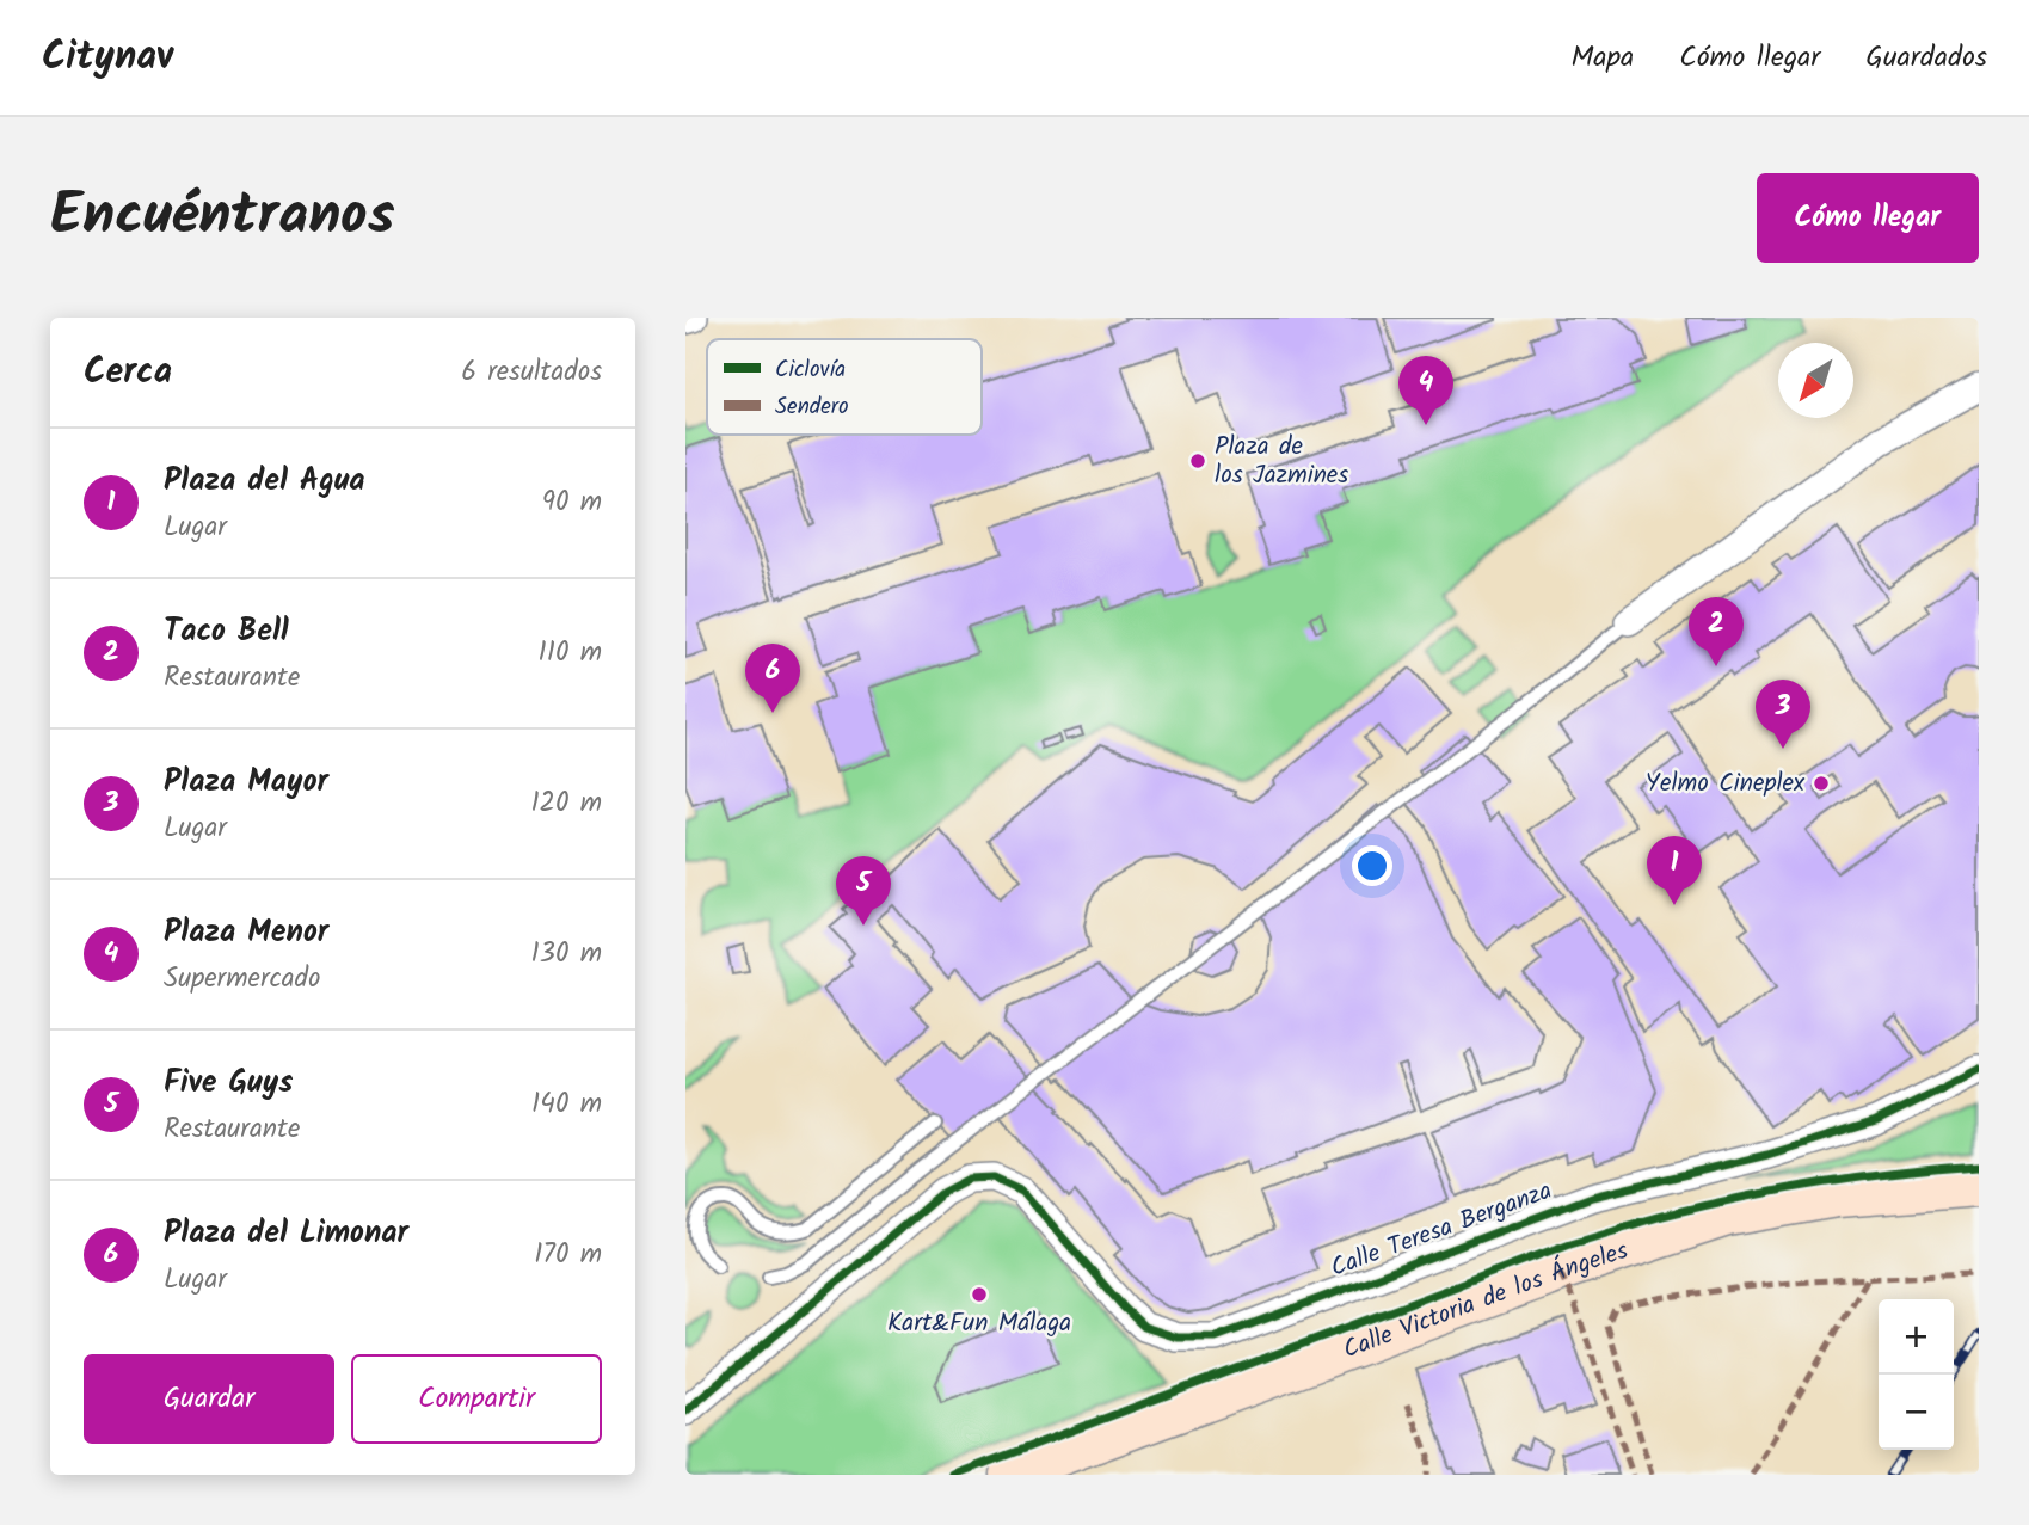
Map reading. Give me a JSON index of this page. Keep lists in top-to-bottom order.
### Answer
{
  "streets": {
    "main road": ["Calle Victoria de los Ángeles"],
    "street": ["Calle Teresa Berganza"]
  },
  "places": ["Plaza de los Jazmines", "Yelmo Cineplex", "Kart&Fun Málaga"],
  "legend": ["Ciclovía", "Sendero"],
  "north": "bottom left",
  "page": {
    "header": "Citynav",
    "nav": ["Mapa", "Cómo llegar", "Guardados"],
    "title": "Encuéntranos",
    "buttons": [
      "Cómo llegar",
      ["Guardar", "Compartir"]
    ],
    "heading": ["Cerca", "6 resultados"],
    "pins": [
      "4",
      "2",
      "6",
      "3",
      "1",
      "5"
    ],
    "list": [
      {
        "mark": "1",
        "name": "Plaza del Agua",
        "note": "Lugar",
        "value": "90 m"
      },
      {
        "mark": "2",
        "name": "Taco Bell",
        "note": "Restaurante",
        "value": "110 m"
      },
      {
        "mark": "3",
        "name": "Plaza Mayor",
        "note": "Lugar",
        "value": "120 m"
      },
      {
        "mark": "4",
        "name": "Plaza Menor",
        "note": "Supermercado",
        "value": "130 m"
      },
      {
        "mark": "5",
        "name": "Five Guys",
        "note": "Restaurante",
        "value": "140 m"
      },
      {
        "mark": "6",
        "name": "Plaza del Limonar",
        "note": "Lugar",
        "value": "170 m"
      }
    ],
    "map_buttons": ["+", "−"]
  }
}
